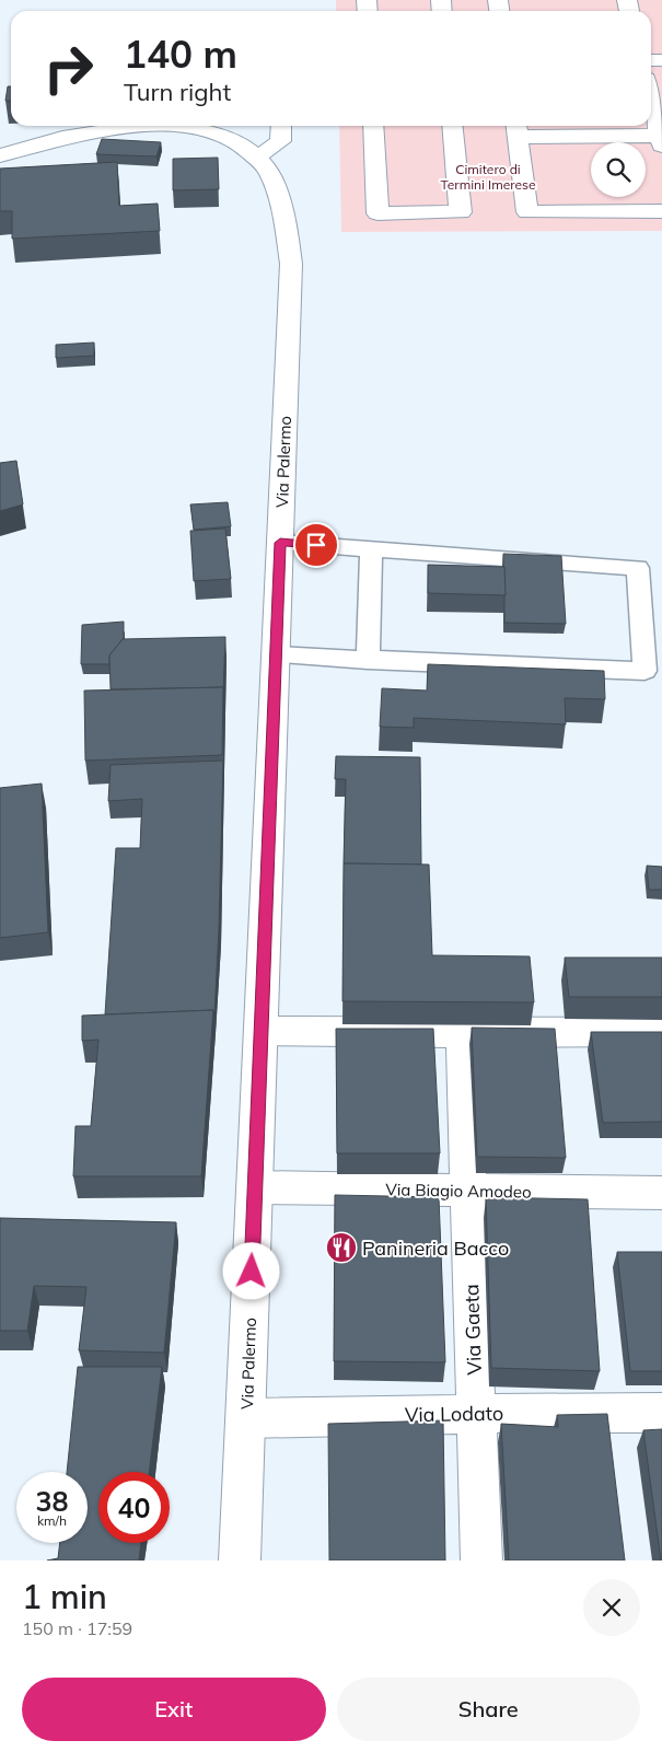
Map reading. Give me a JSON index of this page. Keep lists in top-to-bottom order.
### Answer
{
  "streets": {
    "street": [
      "Via Palermo",
      "Via Biagio Amodeo",
      "Via Gaeta",
      "Via Lodato"
    ]
  },
  "crossings": [
    ["Via Palermo", "Via Biagio Amodeo"],
    ["Via Palermo", "Via Lodato"],
    ["Via Biagio Amodeo", "Via Gaeta"],
    ["Via Gaeta", "Via Lodato"]
  ],
  "parks": ["Cimitero di Termini Imerese"],
  "places": {
    "restaurant": ["Panineria Bacco"]
  },
  "page": {
    "turn": ["140 m", "Turn right"],
    "speed": "38 km/h",
    "limit": "40",
    "heading": ["1 min", "150 m · 17:59"],
    "buttons": ["Exit", "Share"]
  }
}
